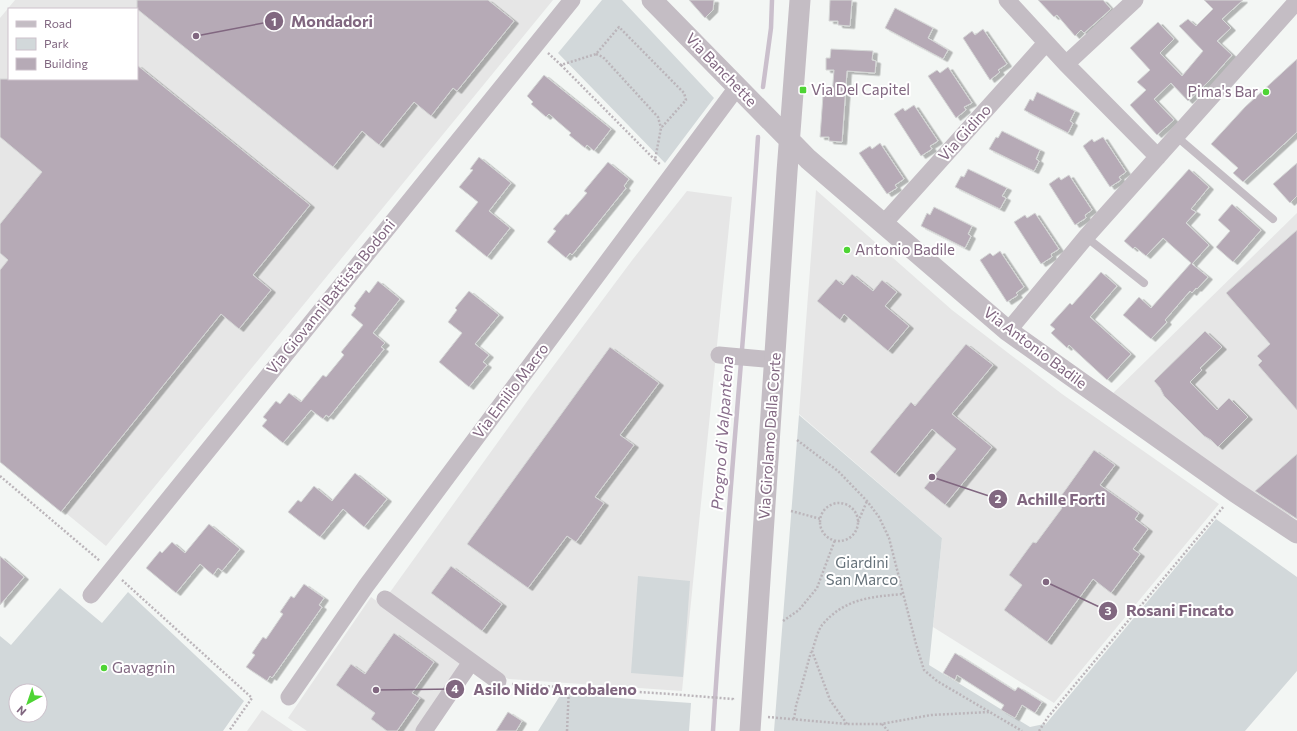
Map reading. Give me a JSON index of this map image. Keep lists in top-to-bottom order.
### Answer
{
  "streets": {
    "street": [
      "Via Banchette",
      "Via Gidino",
      "Via Giovanni Battista Bodoni",
      "Via Antonio Badile",
      "Via Emilio Macro",
      "Via Girolamo Dalla Corte"
    ]
  },
  "crossings": [
    ["Via Banchette", "Via Antonio Badile"],
    ["Via Banchette", "Via Emilio Macro"],
    ["Via Banchette", "Via Girolamo Dalla Corte"],
    ["Via Gidino", "Via Antonio Badile"],
    ["Via Antonio Badile", "Via Girolamo Dalla Corte"]
  ],
  "water": ["Progno di Valpantena"],
  "parks": ["Giardini San Marco"],
  "places": {
    "other": [
      "Mondadori",
      "Pima's Bar",
      "Antonio Badile",
      "Achille Forti",
      "Rosani Fincato",
      "Gavagnin",
      "Asilo Nido Arcobaleno"
    ],
    "transit": ["Via Del Capitel"]
  },
  "legend": ["Road", "Park", "Building"],
  "north": "bottom left"
}
